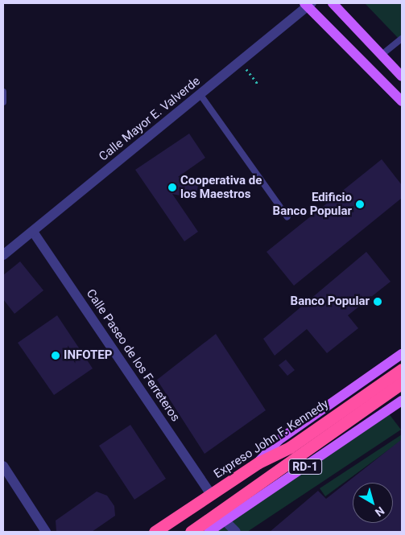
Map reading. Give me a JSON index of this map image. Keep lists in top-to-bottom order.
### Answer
{
  "streets": {
    "highway": ["Expreso John F. Kennedy", "RD-1"],
    "street": ["Calle Mayor E. Valverde", "Calle Paseo de los Ferreteros"]
  },
  "crossings": [
    ["Calle Mayor E. Valverde", "Calle Paseo de los Ferreteros"],
    ["Calle Paseo de los Ferreteros", "Expreso John F. Kennedy"],
    ["Expreso John F. Kennedy", "RD-1"]
  ],
  "places": [
    "Cooperativa de los Maestros",
    "Edificio Banco Popular",
    "Banco Popular",
    "INFOTEP"
  ],
  "north": "bottom right"
}
